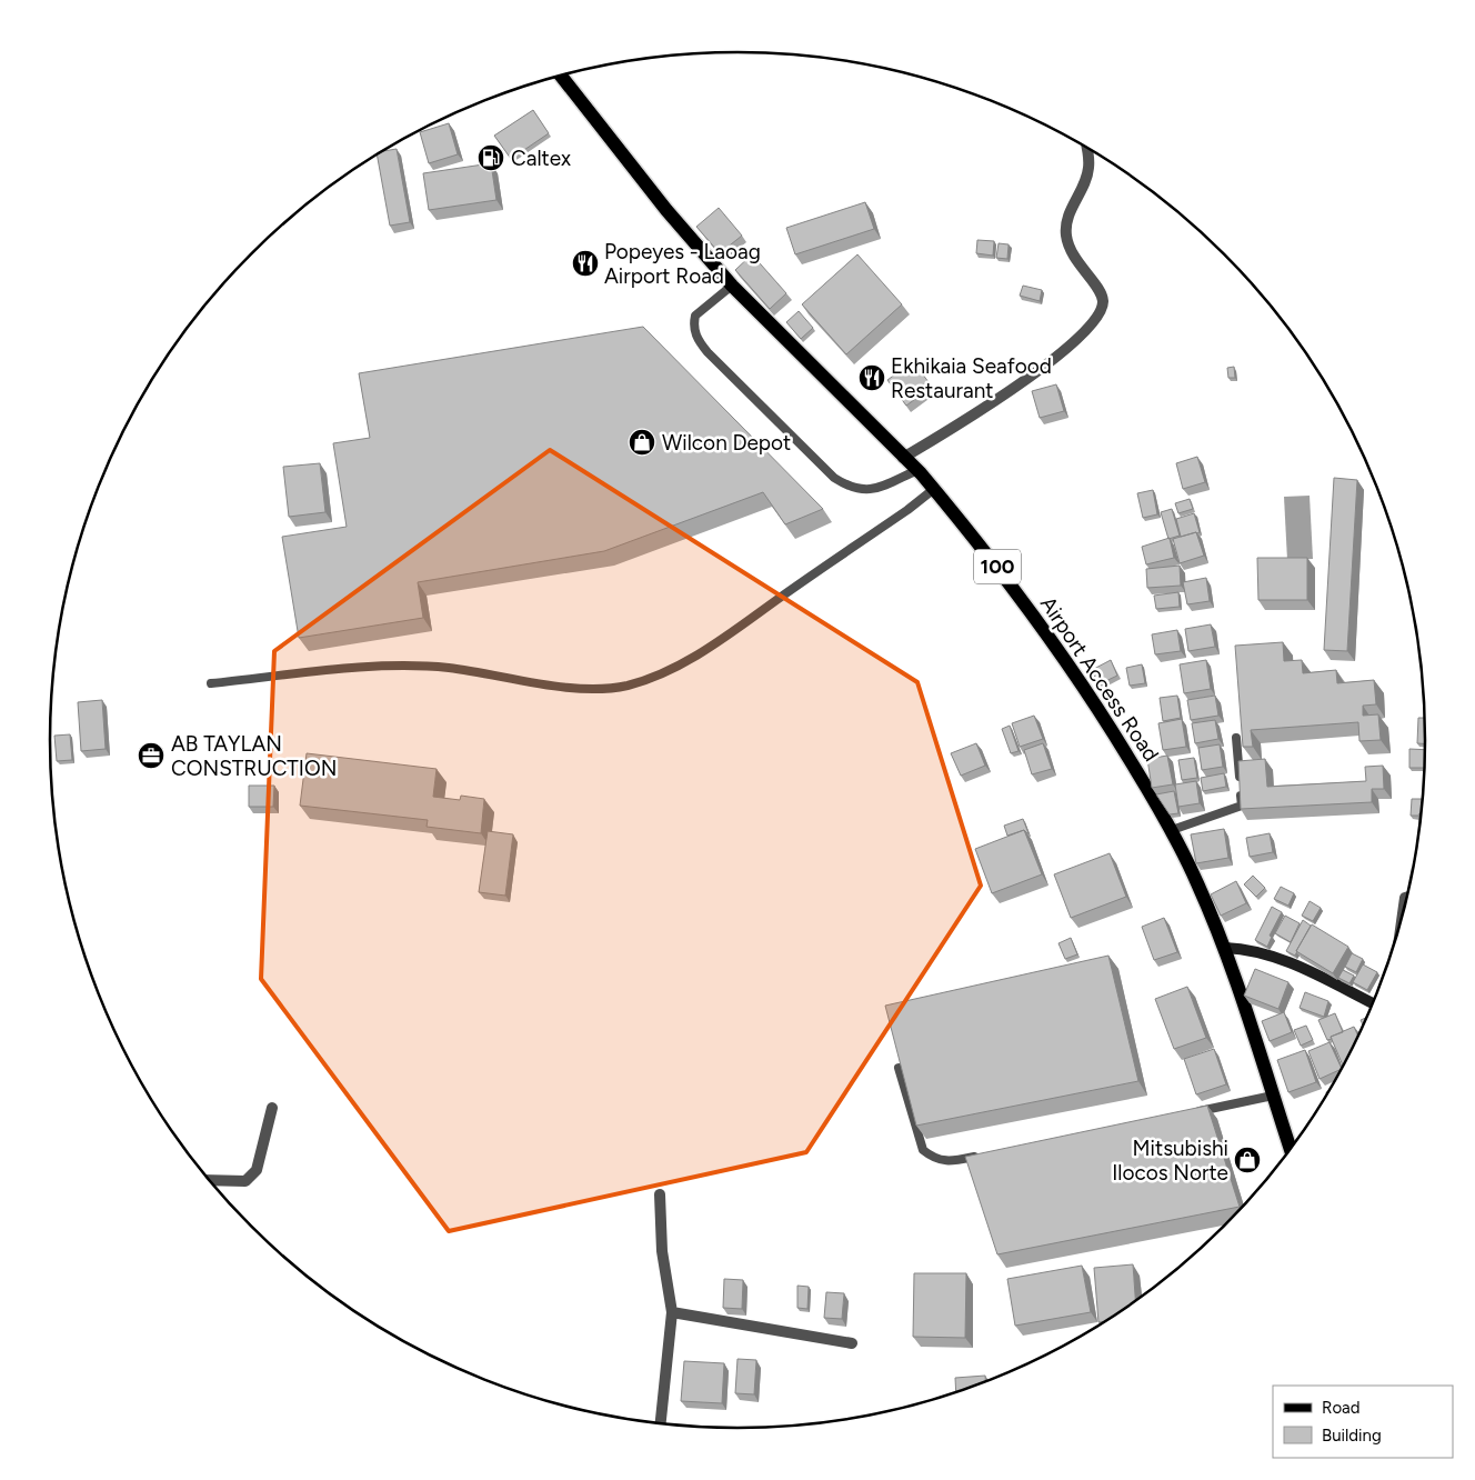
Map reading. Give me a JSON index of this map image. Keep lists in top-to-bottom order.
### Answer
{
  "streets": {
    "main road": ["100", "Airport Access Road"]
  },
  "places": {
    "fuel station": ["Caltex"],
    "restaurant": ["Popeyes - Laoag Airport Road", "Ekhikaia Seafood Restaurant"],
    "shop": ["Wilcon Depot", "Mitsubishi Ilocos Norte"],
    "office": ["AB TAYLAN CONSTRUCTION"]
  },
  "legend": ["Road", "Building"]
}
